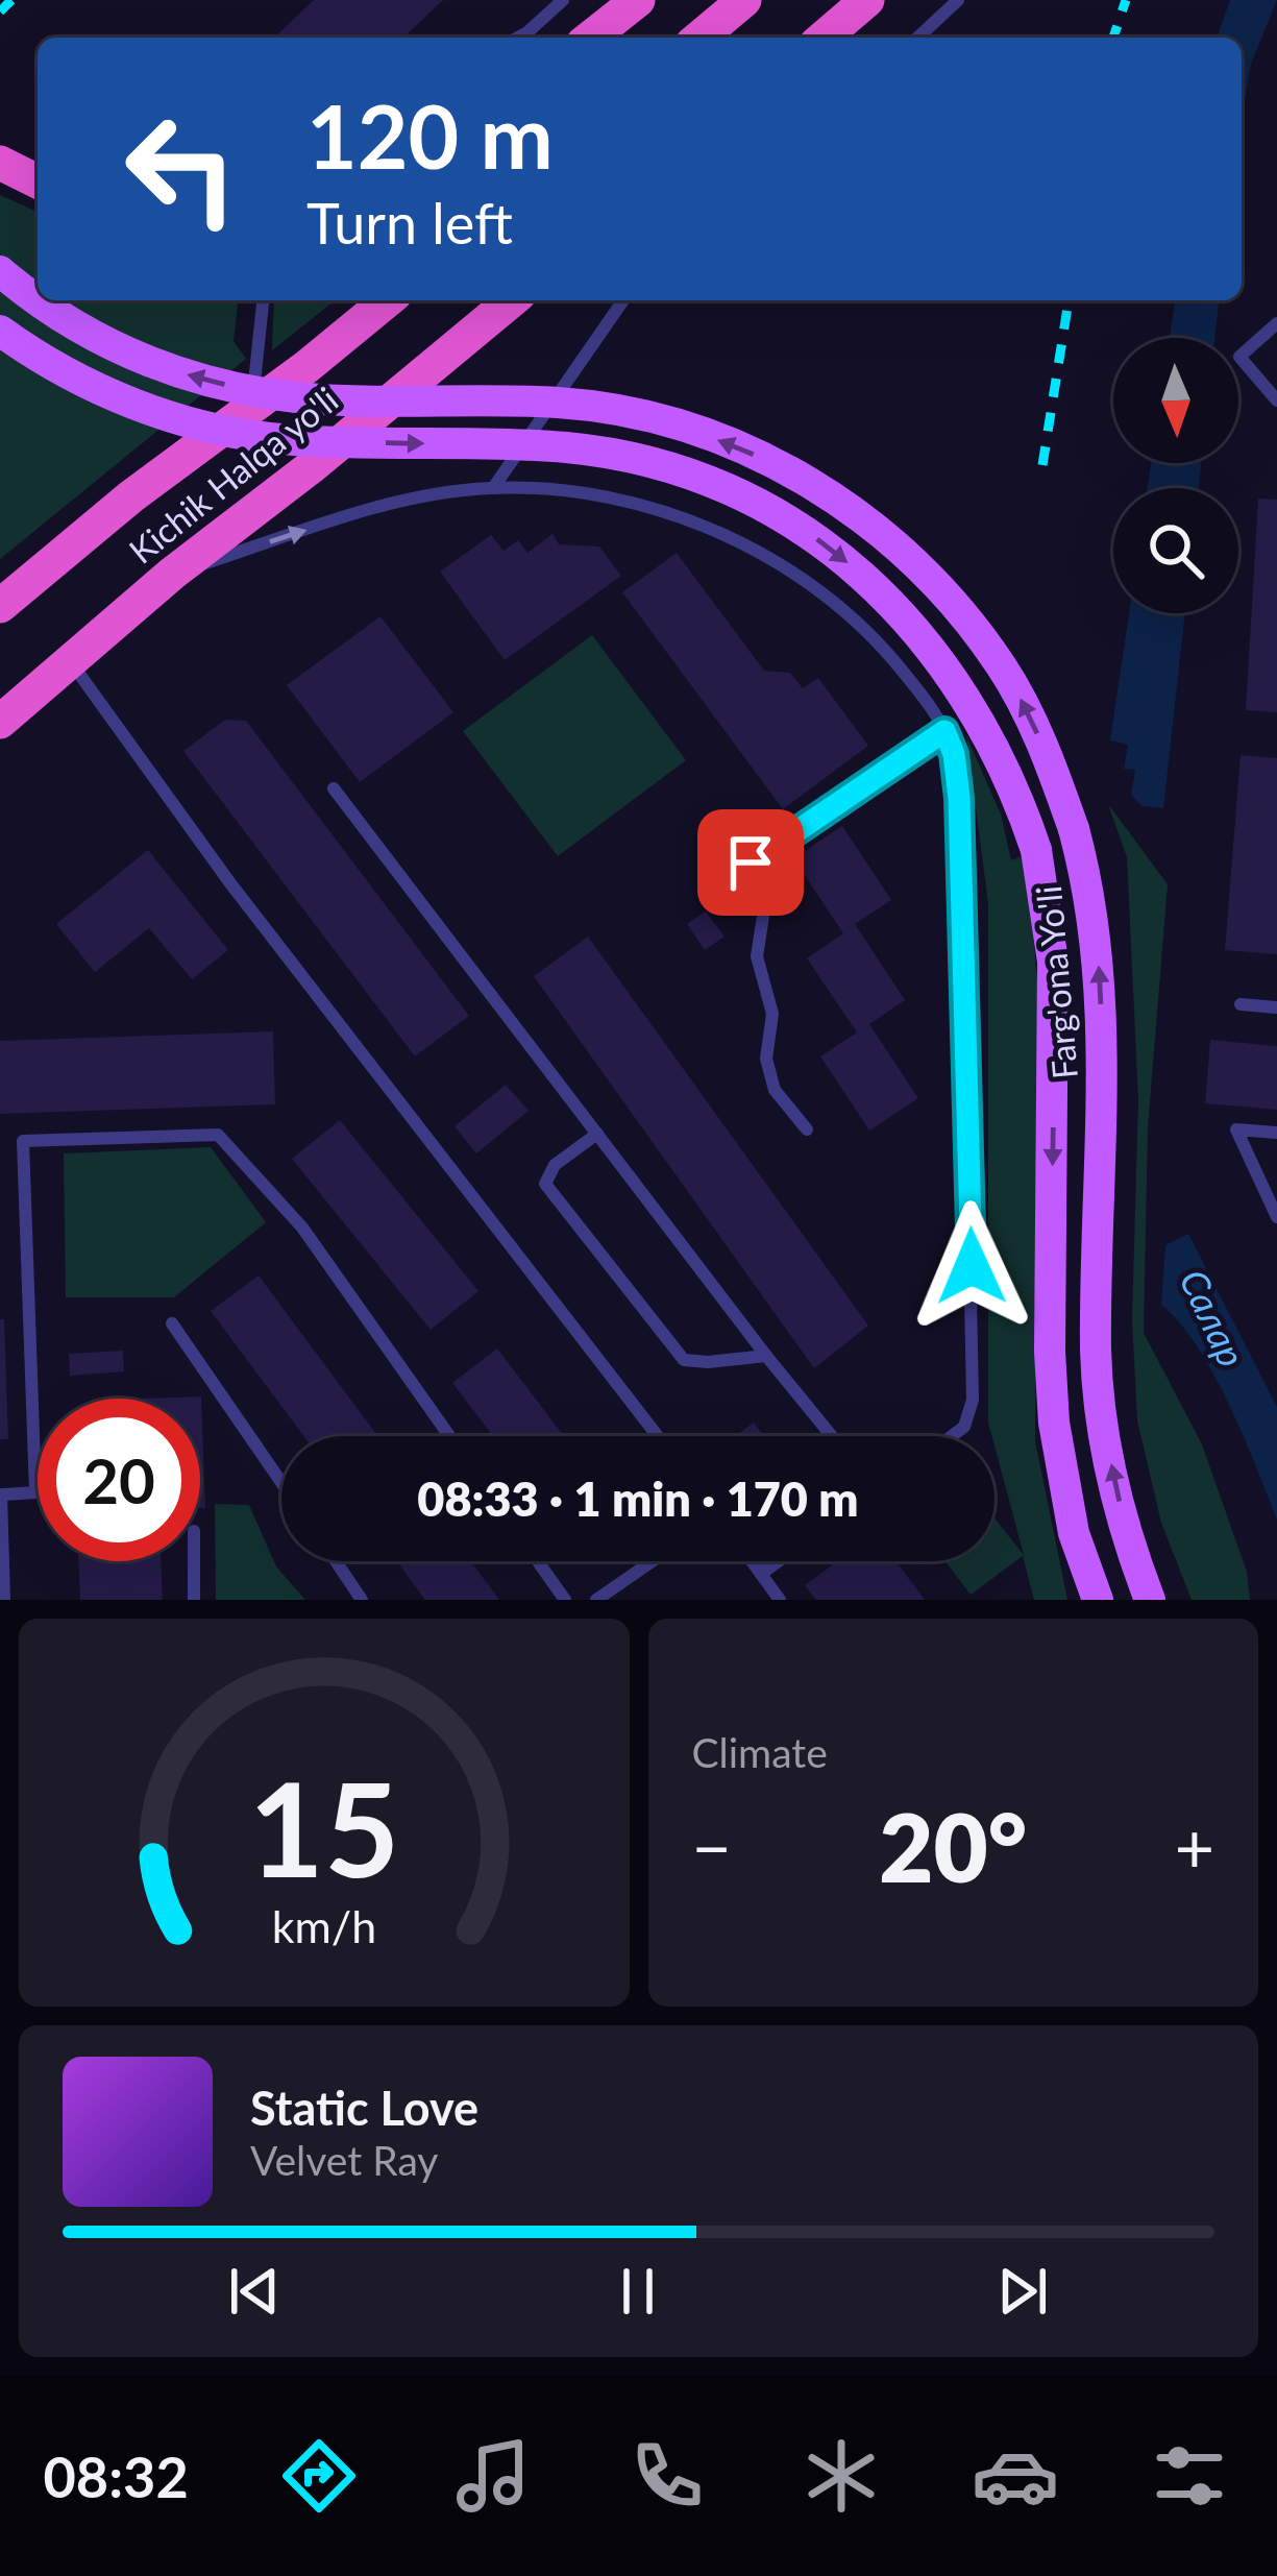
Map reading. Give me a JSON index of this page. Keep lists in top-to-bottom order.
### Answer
{
  "streets": {
    "highway": ["Kichik Halqa yo'li"],
    "main road": ["Farg'ona Yo'li"]
  },
  "water": ["Салар"],
  "north": "bottom",
  "page": {
    "turn": ["120 m", "Turn left"],
    "limit": "20",
    "trip": "08:33 · 1 min · 170 m",
    "tile": "Climate",
    "heat": ["−", "20°", "+"],
    "song": ["Static Love", "Velvet Ray"],
    "tabs": "08:32",
    "gauge": ["15", "km/h"]
  }
}
